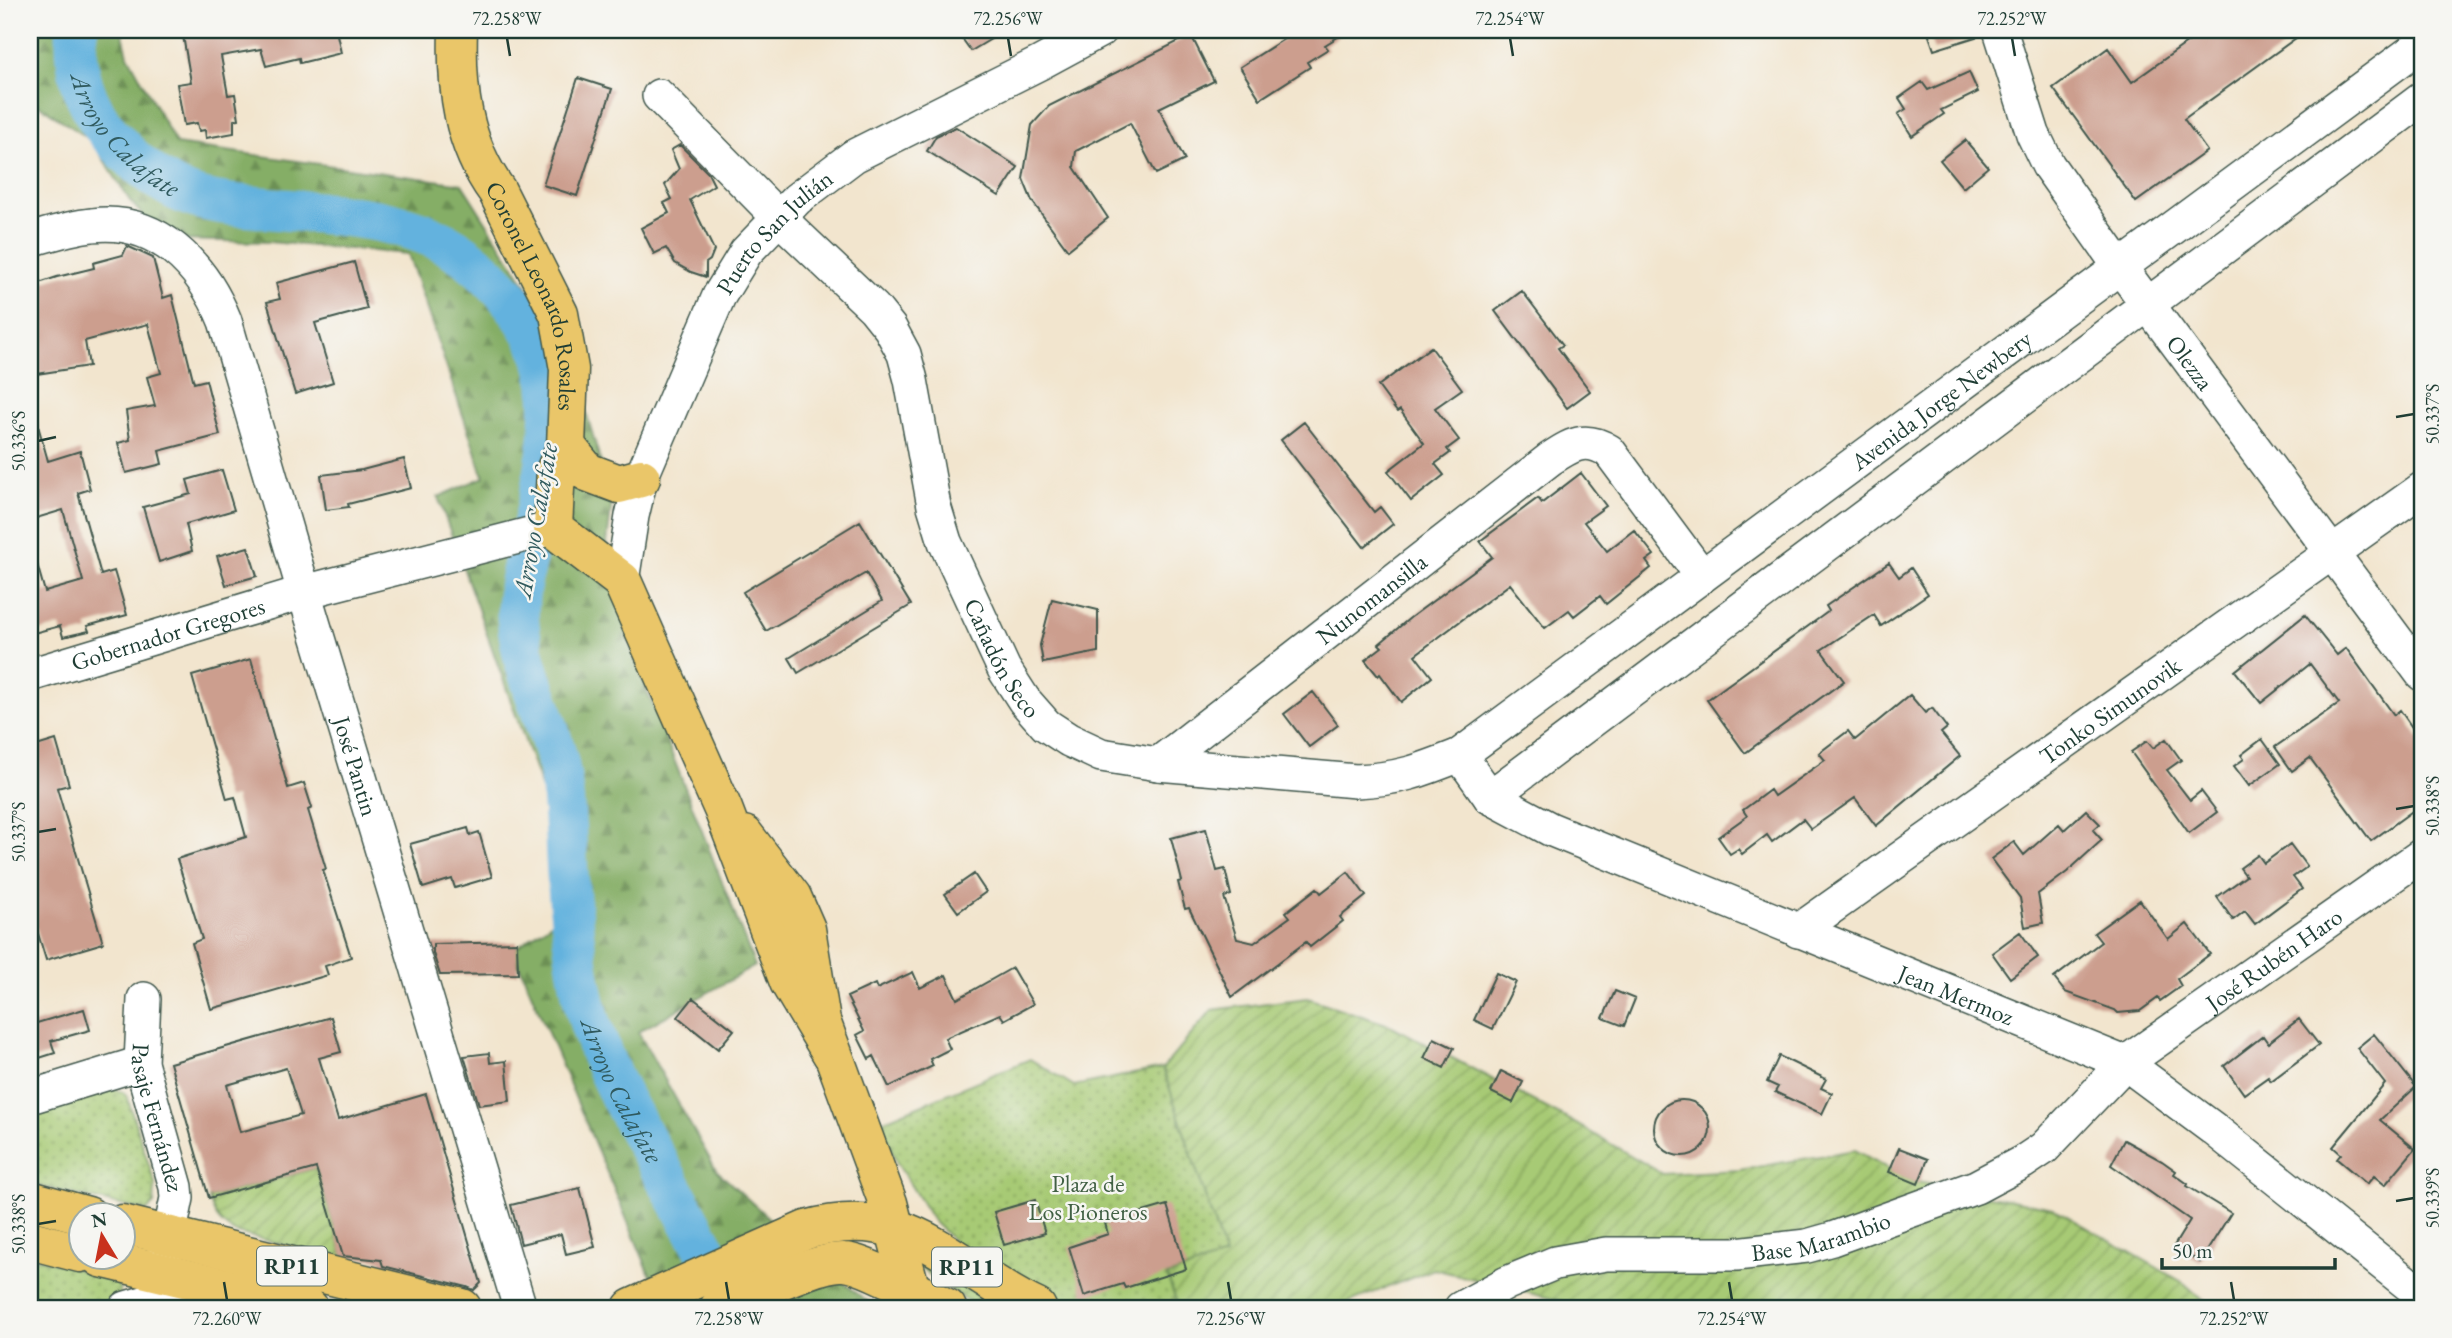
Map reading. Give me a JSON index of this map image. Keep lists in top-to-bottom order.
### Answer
{
  "streets": {
    "main road": ["Coronel Leonardo Rosales", "RP11"],
    "street": [
      "Puerto San Julián",
      "Olezza",
      "Avenida Jorge Newbery",
      "Nunomansilla",
      "Gobernador Gregores",
      "Cañadón Seco",
      "Tonko Simunovik",
      "José Pantin",
      "José Rubén Haro",
      "Jean Mermoz",
      "Pasaje Fernández",
      "Base Marambio"
    ]
  },
  "crossings": [
    ["Puerto San Julián", "Cañadón Seco"],
    ["Coronel Leonardo Rosales", "Gobernador Gregores"],
    ["Olezza", "Avenida Jorge Newbery"],
    ["Olezza", "Tonko Simunovik"],
    ["Avenida Jorge Newbery", "Nunomansilla"],
    ["Avenida Jorge Newbery", "Cañadón Seco"],
    ["Avenida Jorge Newbery", "Jean Mermoz"],
    ["Nunomansilla", "Cañadón Seco"],
    ["Gobernador Gregores", "José Pantin"],
    ["Cañadón Seco", "Jean Mermoz"],
    ["Tonko Simunovik", "Jean Mermoz"],
    ["José Rubén Haro", "Jean Mermoz"],
    ["José Rubén Haro", "Base Marambio"],
    ["Jean Mermoz", "Base Marambio"],
    ["Pasaje Fernández", "RP11"]
  ],
  "water": ["Arroyo Calafate"],
  "parks": ["Plaza de Los Pioneros"],
  "scale_bar": "50 m",
  "north": "top",
  "coordinates": [
    "72.258°W",
    "72.256°W",
    "72.254°W",
    "72.252°W",
    "50.337°S",
    "50.336°S",
    "50.338°S",
    "50.339°S",
    "72.260°W"
  ]
}
